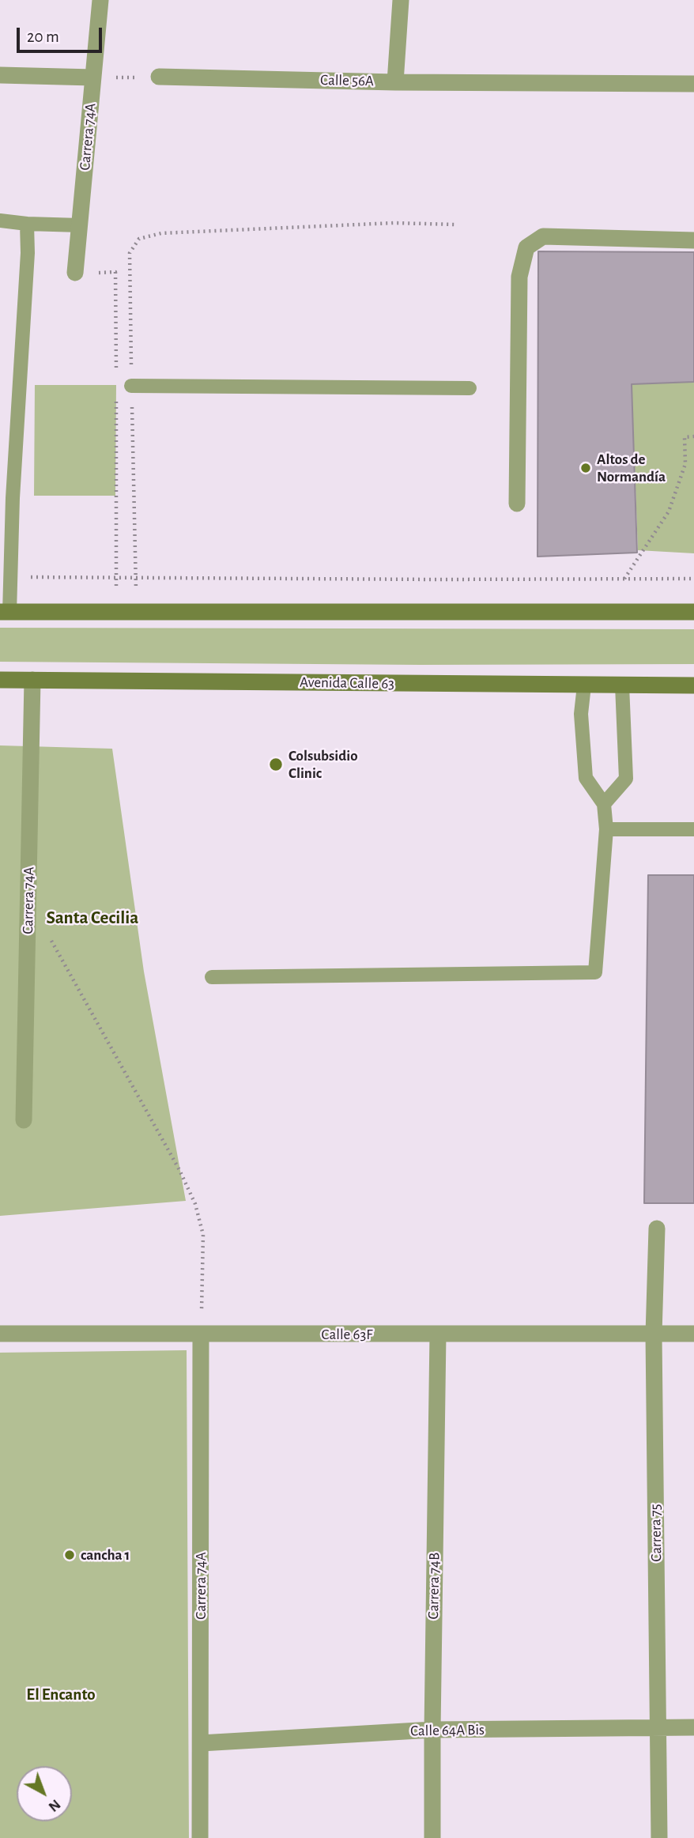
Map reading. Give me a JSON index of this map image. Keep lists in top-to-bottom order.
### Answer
{
  "streets": {
    "main road": ["Avenida Calle 63"],
    "street": [
      "Calle 56A",
      "Carrera 74A",
      "Calle 63F",
      "Carrera 75",
      "Carrera 74B",
      "Calle 64A Bis"
    ]
  },
  "crossings": [
    ["Carrera 74A", "Avenida Calle 63"],
    ["Carrera 74A", "Calle 63F"],
    ["Carrera 74A", "Calle 64A Bis"],
    ["Calle 63F", "Carrera 75"],
    ["Calle 63F", "Carrera 74B"],
    ["Carrera 75", "Calle 64A Bis"],
    ["Carrera 74B", "Calle 64A Bis"]
  ],
  "districts": ["Santa Cecilia", "El Encanto"],
  "places": ["Altos de Normandía", "Colsubsidio Clinic", "cancha 1"],
  "scale_bar": "20 m",
  "north": "bottom right"
}
